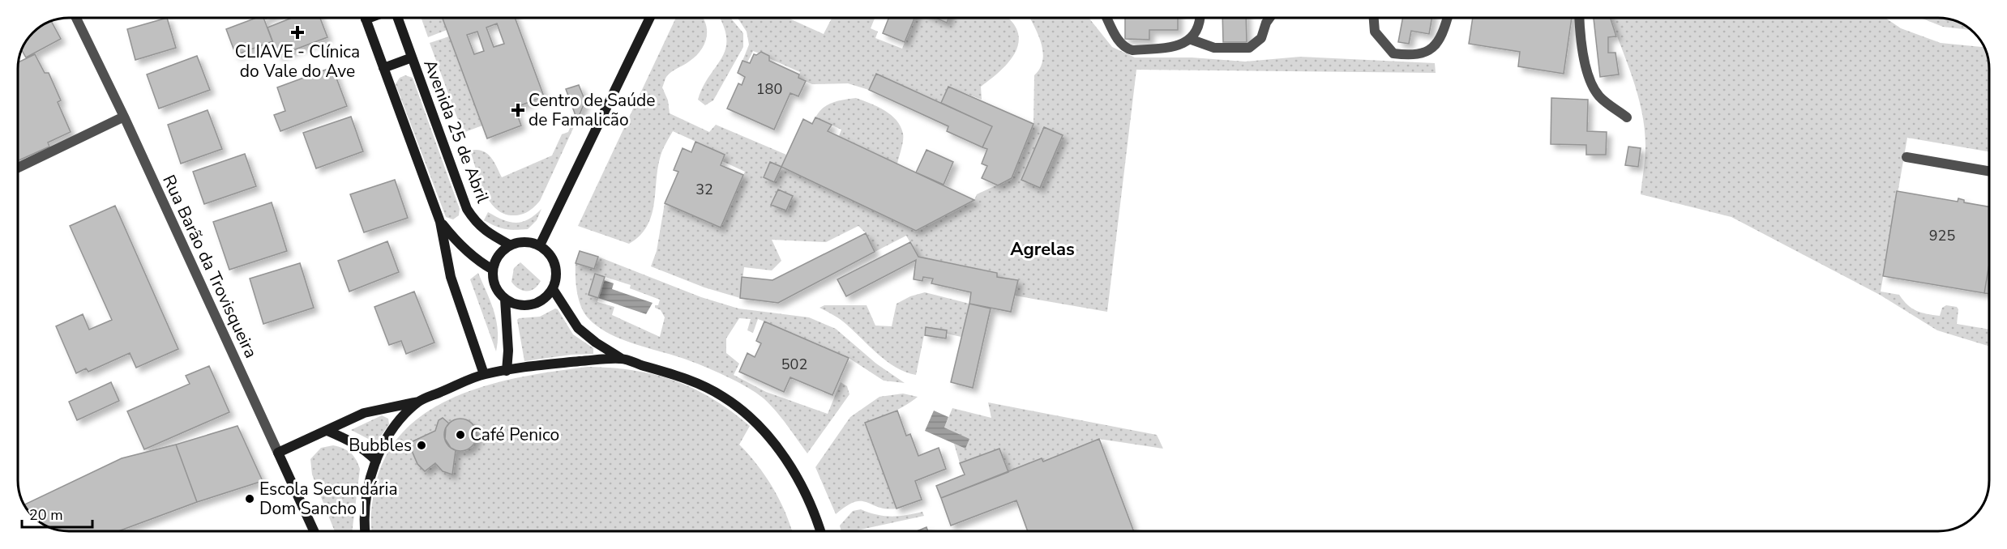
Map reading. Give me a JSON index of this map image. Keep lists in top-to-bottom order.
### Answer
{
  "streets": {
    "main road": ["Avenida 25 de Abril", "Rua Barão da Trovisqueira"]
  },
  "districts": ["Agrelas"],
  "places": {
    "health": ["CLIAVE - Clínica do Vale do Ave", "Centro de Saúde de Famalicão"],
    "other": ["Café Penico", "Bubbles", "Escola Secundária Dom Sancho I"]
  },
  "house_numbers": [
    "180",
    "32",
    "925",
    "502"
  ],
  "scale_bar": "20 m"
}
